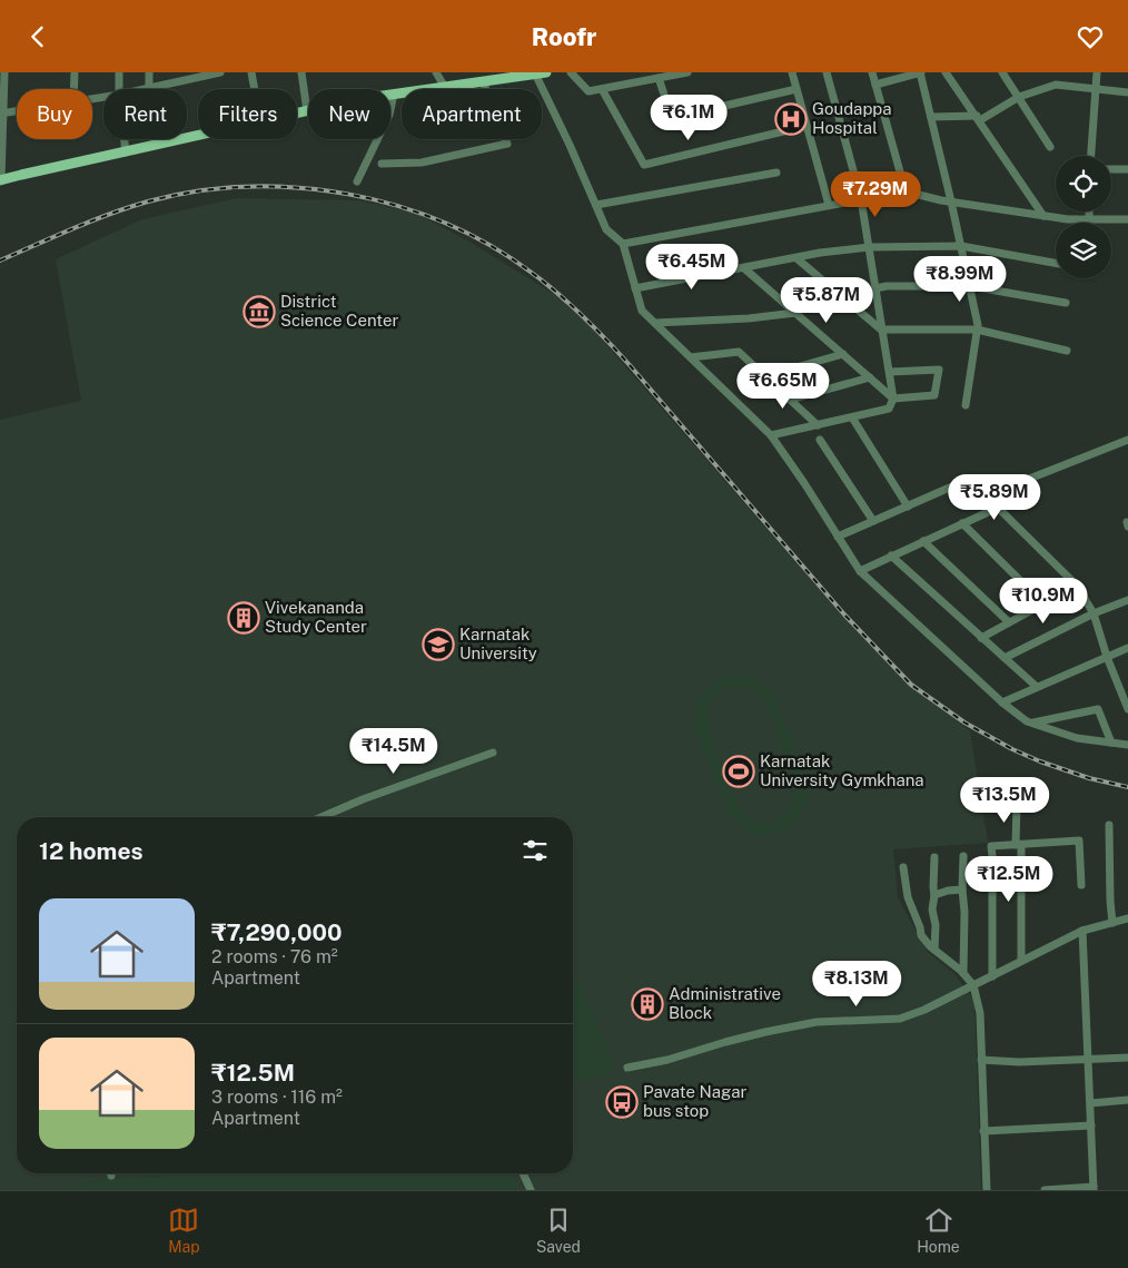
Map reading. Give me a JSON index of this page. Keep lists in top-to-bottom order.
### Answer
{
  "places": {
    "hospital": ["Goudappa Hospital"],
    "museum": ["District Science Center"],
    "building": ["Vivekananda Study Center", "Administrative Block"],
    "school or university": ["Karnatak University"],
    "sports": ["Karnatak University Gymkhana"],
    "bus stop": ["Pavate Nagar bus stop"]
  },
  "page": {
    "header": "Roofr",
    "chip": [
      "Buy",
      "Rent",
      "Filters",
      "New",
      "Apartment"
    ],
    "price": [
      "₹6.1M",
      "₹7.29M",
      "₹6.45M",
      "₹8.99M",
      "₹5.87M",
      "₹6.65M",
      "₹5.89M",
      "₹10.9M",
      "₹14.5M",
      "₹13.5M",
      "₹12.5M",
      "₹8.13M"
    ],
    "heading": "12 homes",
    "list": [
      {
        "name": "₹7,290,000",
        "note": "2 rooms · 76 m² · Apartment"
      },
      {
        "name": "₹12.5M",
        "note": "3 rooms · 116 m² · Apartment"
      }
    ],
    "tabs": ["Map", "Saved", "Home"]
  }
}
